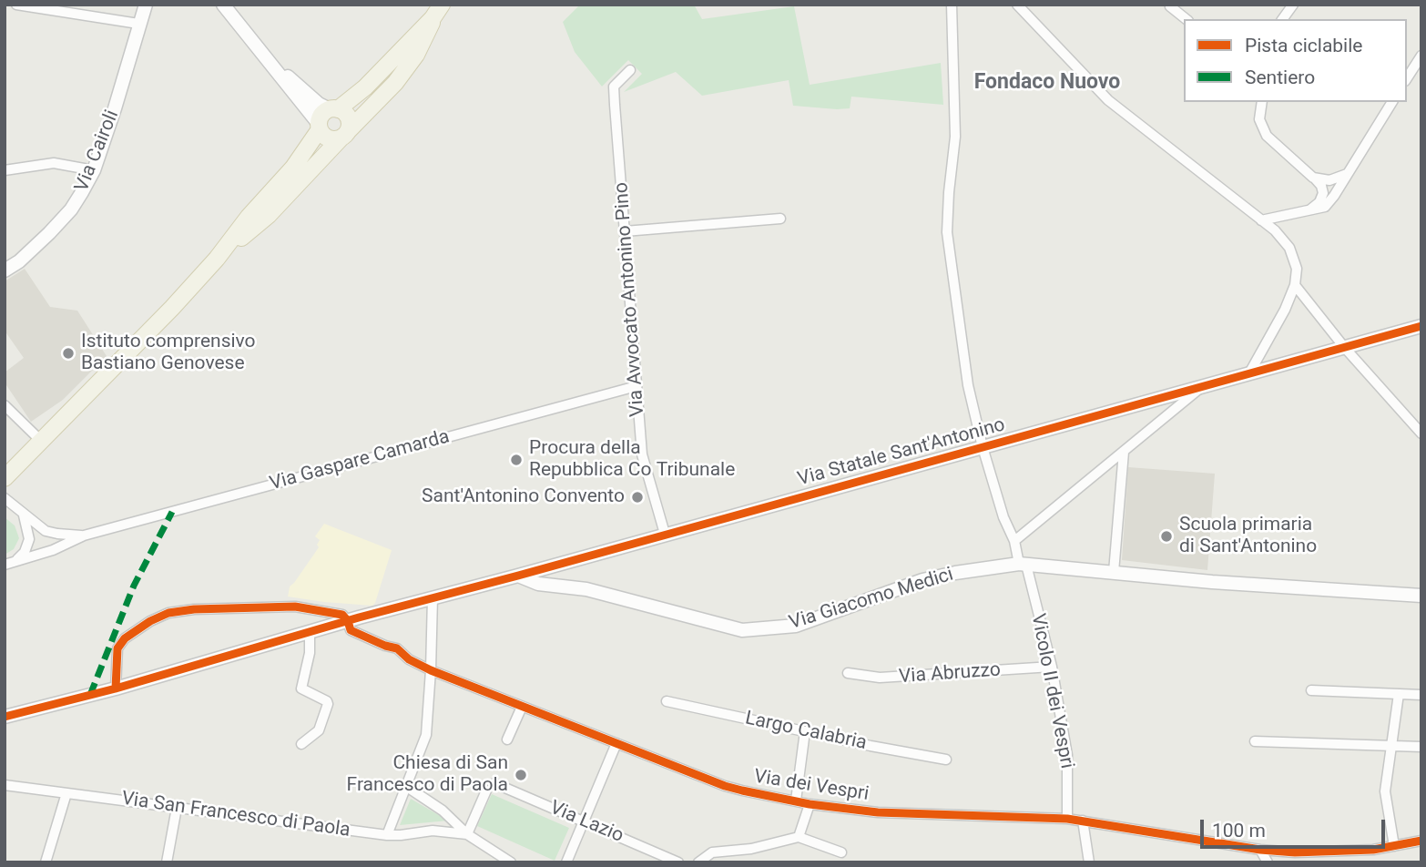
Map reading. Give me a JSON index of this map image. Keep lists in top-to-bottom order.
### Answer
{
  "streets": {
    "street": [
      "Via Cairoli",
      "Via Avvocato Antonino Pino",
      "Via Statale Sant'Antonino",
      "Via Gaspare Camarda",
      "Via Giacomo Medici",
      "Via Abruzzo",
      "Vicolo II dei Vespri",
      "Largo Calabria",
      "Via dei Vespri",
      "Via San Francesco di Paola",
      "Via Lazio"
    ]
  },
  "crossings": [
    ["Via Avvocato Antonino Pino", "Via Statale Sant'Antonino"],
    ["Via Avvocato Antonino Pino", "Via Gaspare Camarda"],
    ["Via Statale Sant'Antonino", "Via Giacomo Medici"],
    ["Via Statale Sant'Antonino", "Vicolo II dei Vespri"],
    ["Via Statale Sant'Antonino", "Via dei Vespri"],
    ["Via Giacomo Medici", "Vicolo II dei Vespri"],
    ["Via Abruzzo", "Vicolo II dei Vespri"],
    ["Vicolo II dei Vespri", "Via dei Vespri"],
    ["Via San Francesco di Paola", "Via Lazio"]
  ],
  "districts": ["Fondaco Nuovo"],
  "places": [
    "Istituto comprensivo Bastiano Genovese",
    "Procura della Repubblica Co Tribunale",
    "Sant'Antonino Convento",
    "Scuola primaria di Sant'Antonino",
    "Chiesa di San Francesco di Paola"
  ],
  "legend": ["Pista ciclabile", "Sentiero"],
  "scale_bar": "100 m"
}
